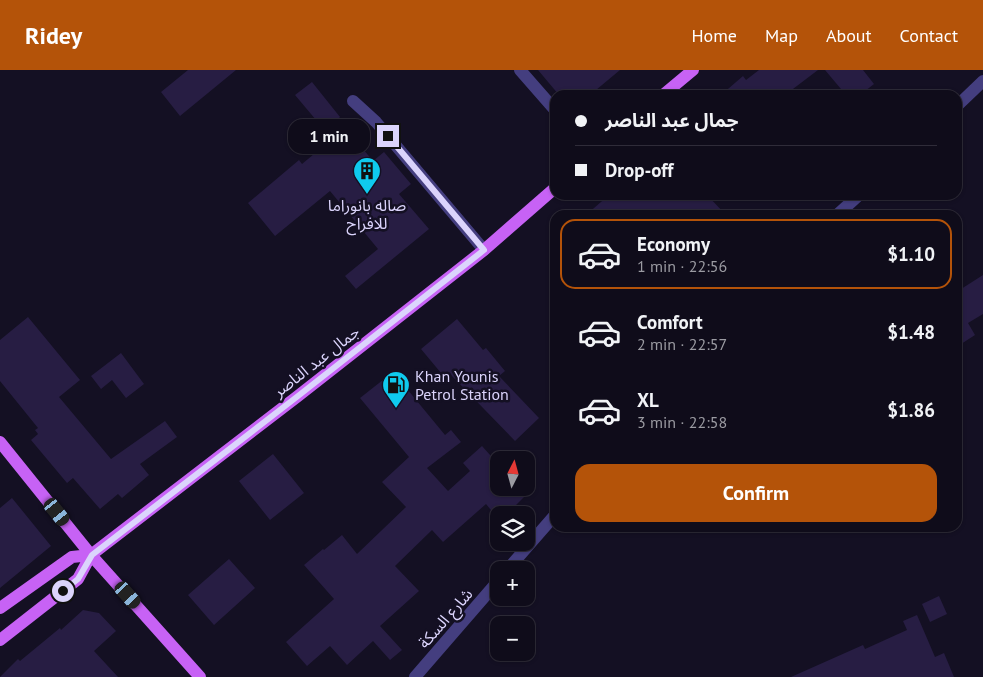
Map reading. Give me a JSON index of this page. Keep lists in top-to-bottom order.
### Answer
{
  "streets": {
    "main road": ["جمال عبد الناصر"],
    "street": ["شارع السكة"]
  },
  "places": {
    "building": ["صاله بانوراما للافراح"],
    "fuel station": ["Khan Younis Petrol Station"]
  },
  "north": "top",
  "page": {
    "header": "Ridey",
    "nav": [
      "Home",
      "Map",
      "About",
      "Contact"
    ],
    "banner": ["جمال عبد الناصر", "Drop-off"],
    "bubble": "1 min",
    "list": [
      {
        "name": "Economy",
        "note": "1 min · 22:56",
        "value": "$1.10"
      },
      {
        "name": "Comfort",
        "note": "2 min · 22:57",
        "value": "$1.48"
      },
      {
        "name": "XL",
        "note": "3 min · 22:58",
        "value": "$1.86"
      }
    ],
    "map_buttons": ["+", "−"],
    "buttons": "Confirm"
  }
}
